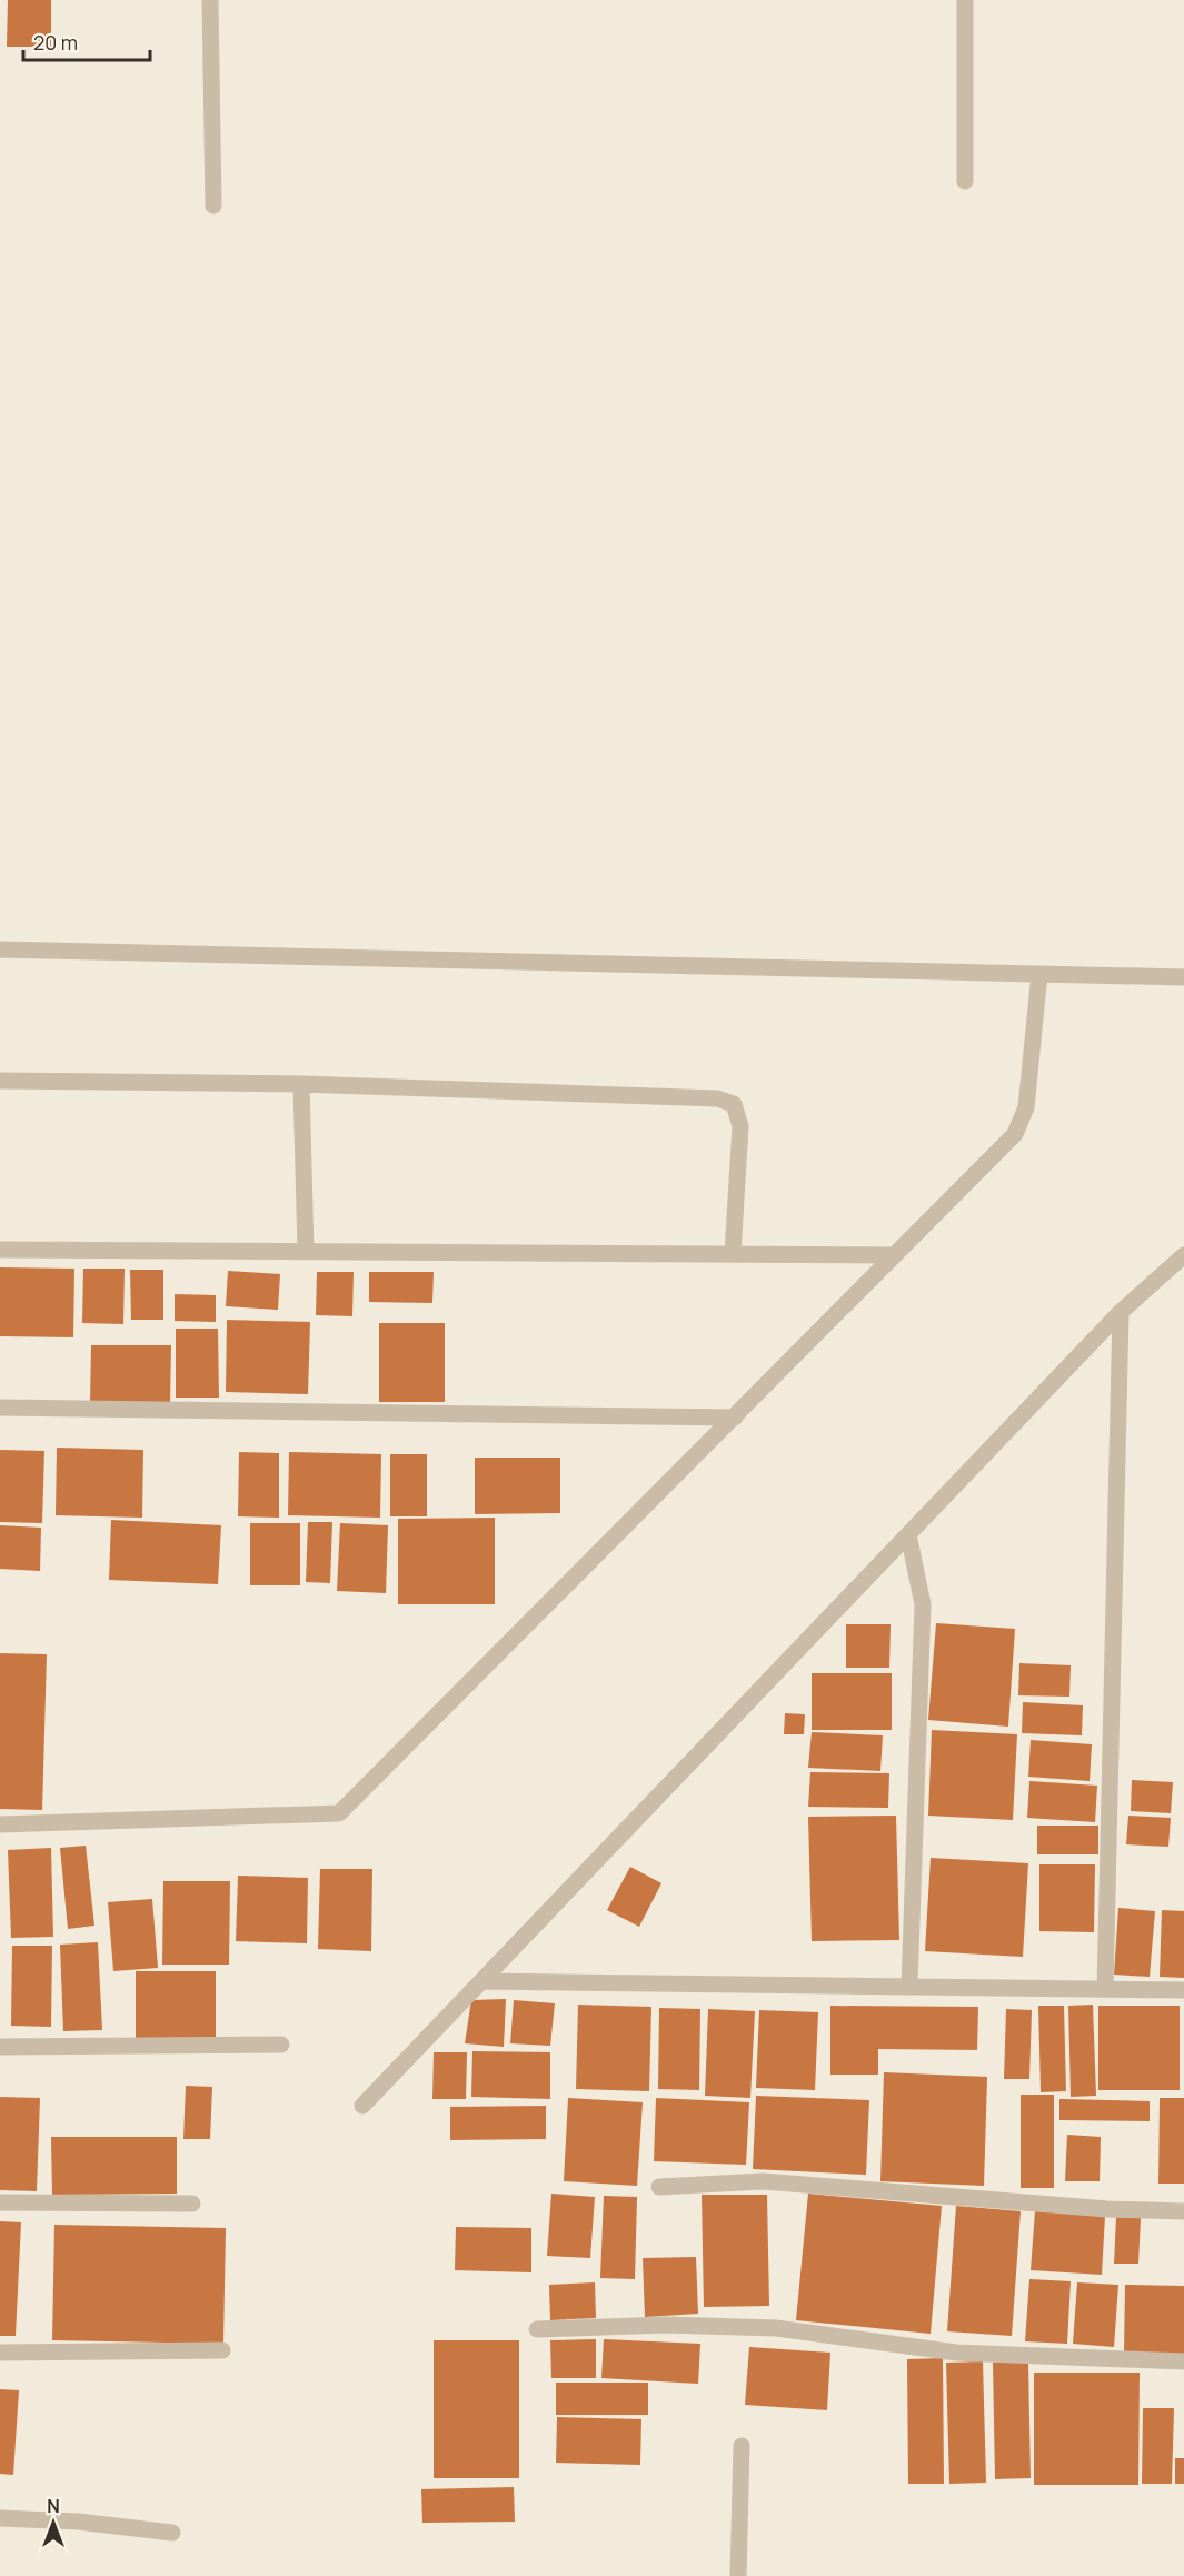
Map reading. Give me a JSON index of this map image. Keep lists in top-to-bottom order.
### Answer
{
  "scale_bar": "20 m",
  "north": "top"
}
